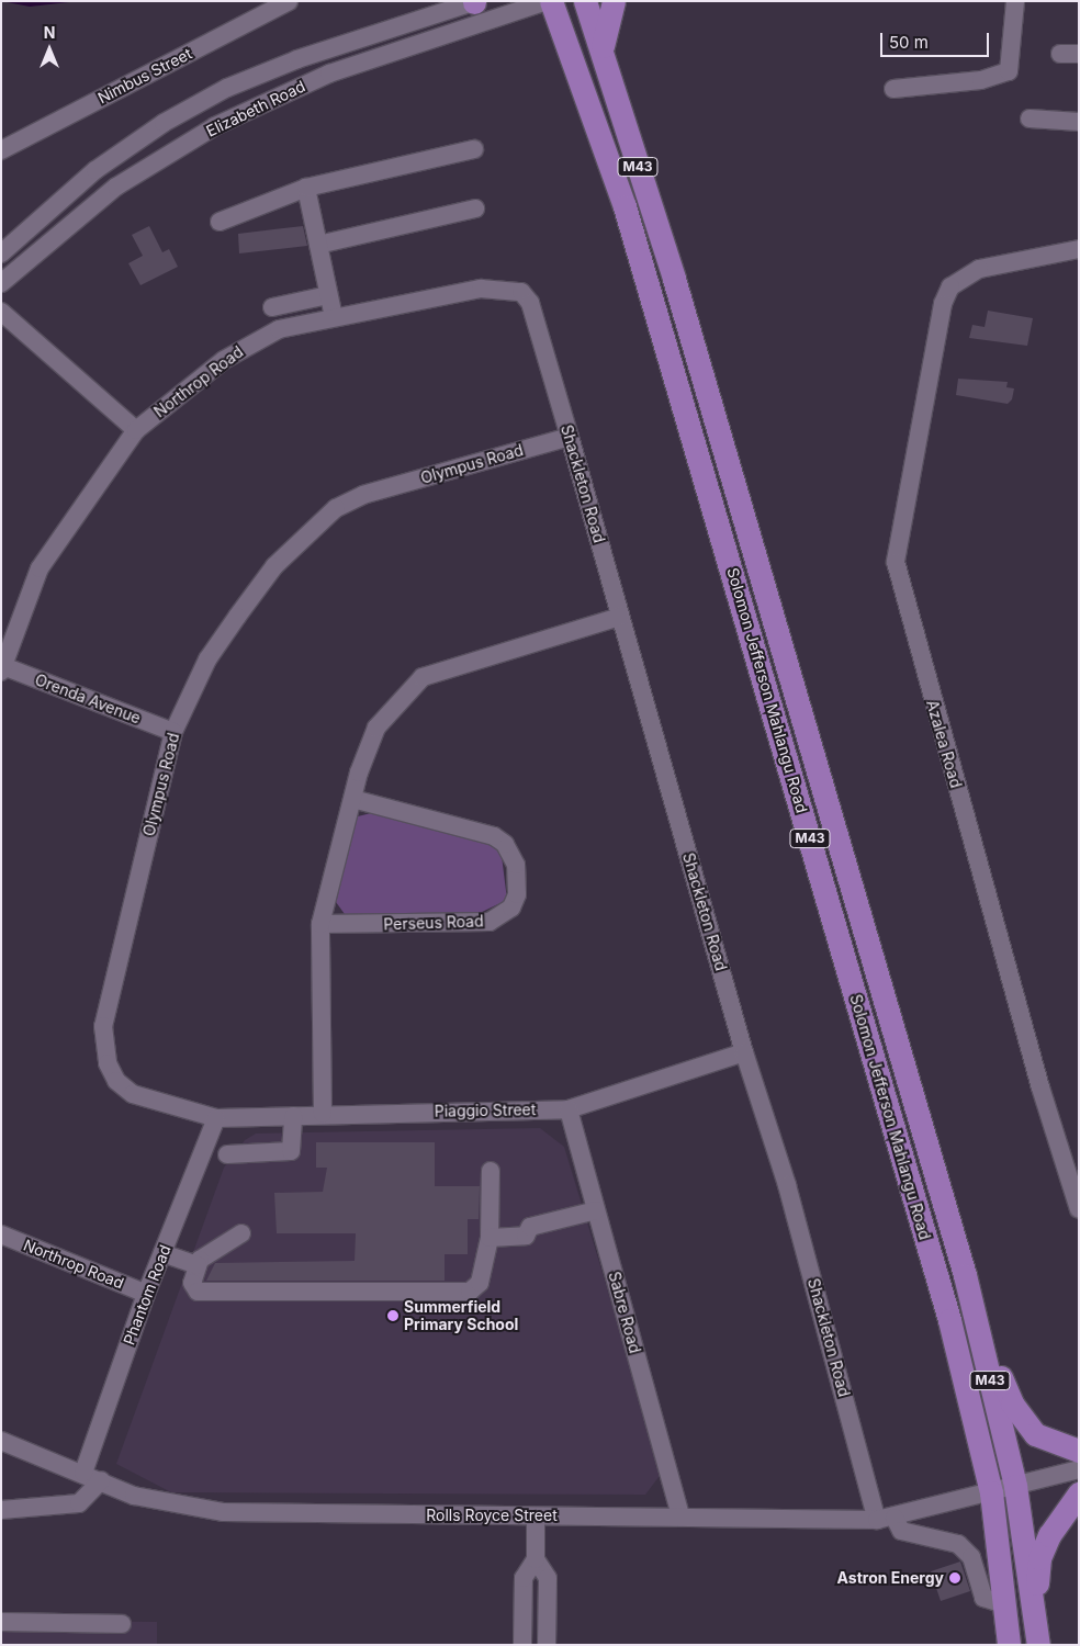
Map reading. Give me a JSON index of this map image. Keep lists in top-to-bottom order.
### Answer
{
  "streets": {
    "main road": ["M43", "Solomon Jefferson Mahlangu Road"],
    "street": [
      "Nimbus Street",
      "Elizabeth Road",
      "Northrop Road",
      "Olympus Road",
      "Shackleton Road",
      "Orenda Avenue",
      "Azalea Road",
      "Perseus Road",
      "Piaggio Street",
      "Phantom Road",
      "Sabre Road",
      "Rolls Royce Street"
    ]
  },
  "crossings": [
    ["Northrop Road", "Shackleton Road"],
    ["Northrop Road", "Orenda Avenue"],
    ["Northrop Road", "Phantom Road"],
    ["Olympus Road", "Shackleton Road"],
    ["Olympus Road", "Orenda Avenue"],
    ["Olympus Road", "Piaggio Street"],
    ["Olympus Road", "Phantom Road"],
    ["Shackleton Road", "Piaggio Street"],
    ["Shackleton Road", "Rolls Royce Street"],
    ["Solomon Jefferson Mahlangu Road", "Rolls Royce Street"],
    ["Piaggio Street", "Phantom Road"],
    ["Piaggio Street", "Sabre Road"],
    ["Phantom Road", "Rolls Royce Street"],
    ["Sabre Road", "Rolls Royce Street"]
  ],
  "places": ["Summerfield Primary School", "Astron Energy"],
  "scale_bar": "50 m",
  "north": "top"
}
